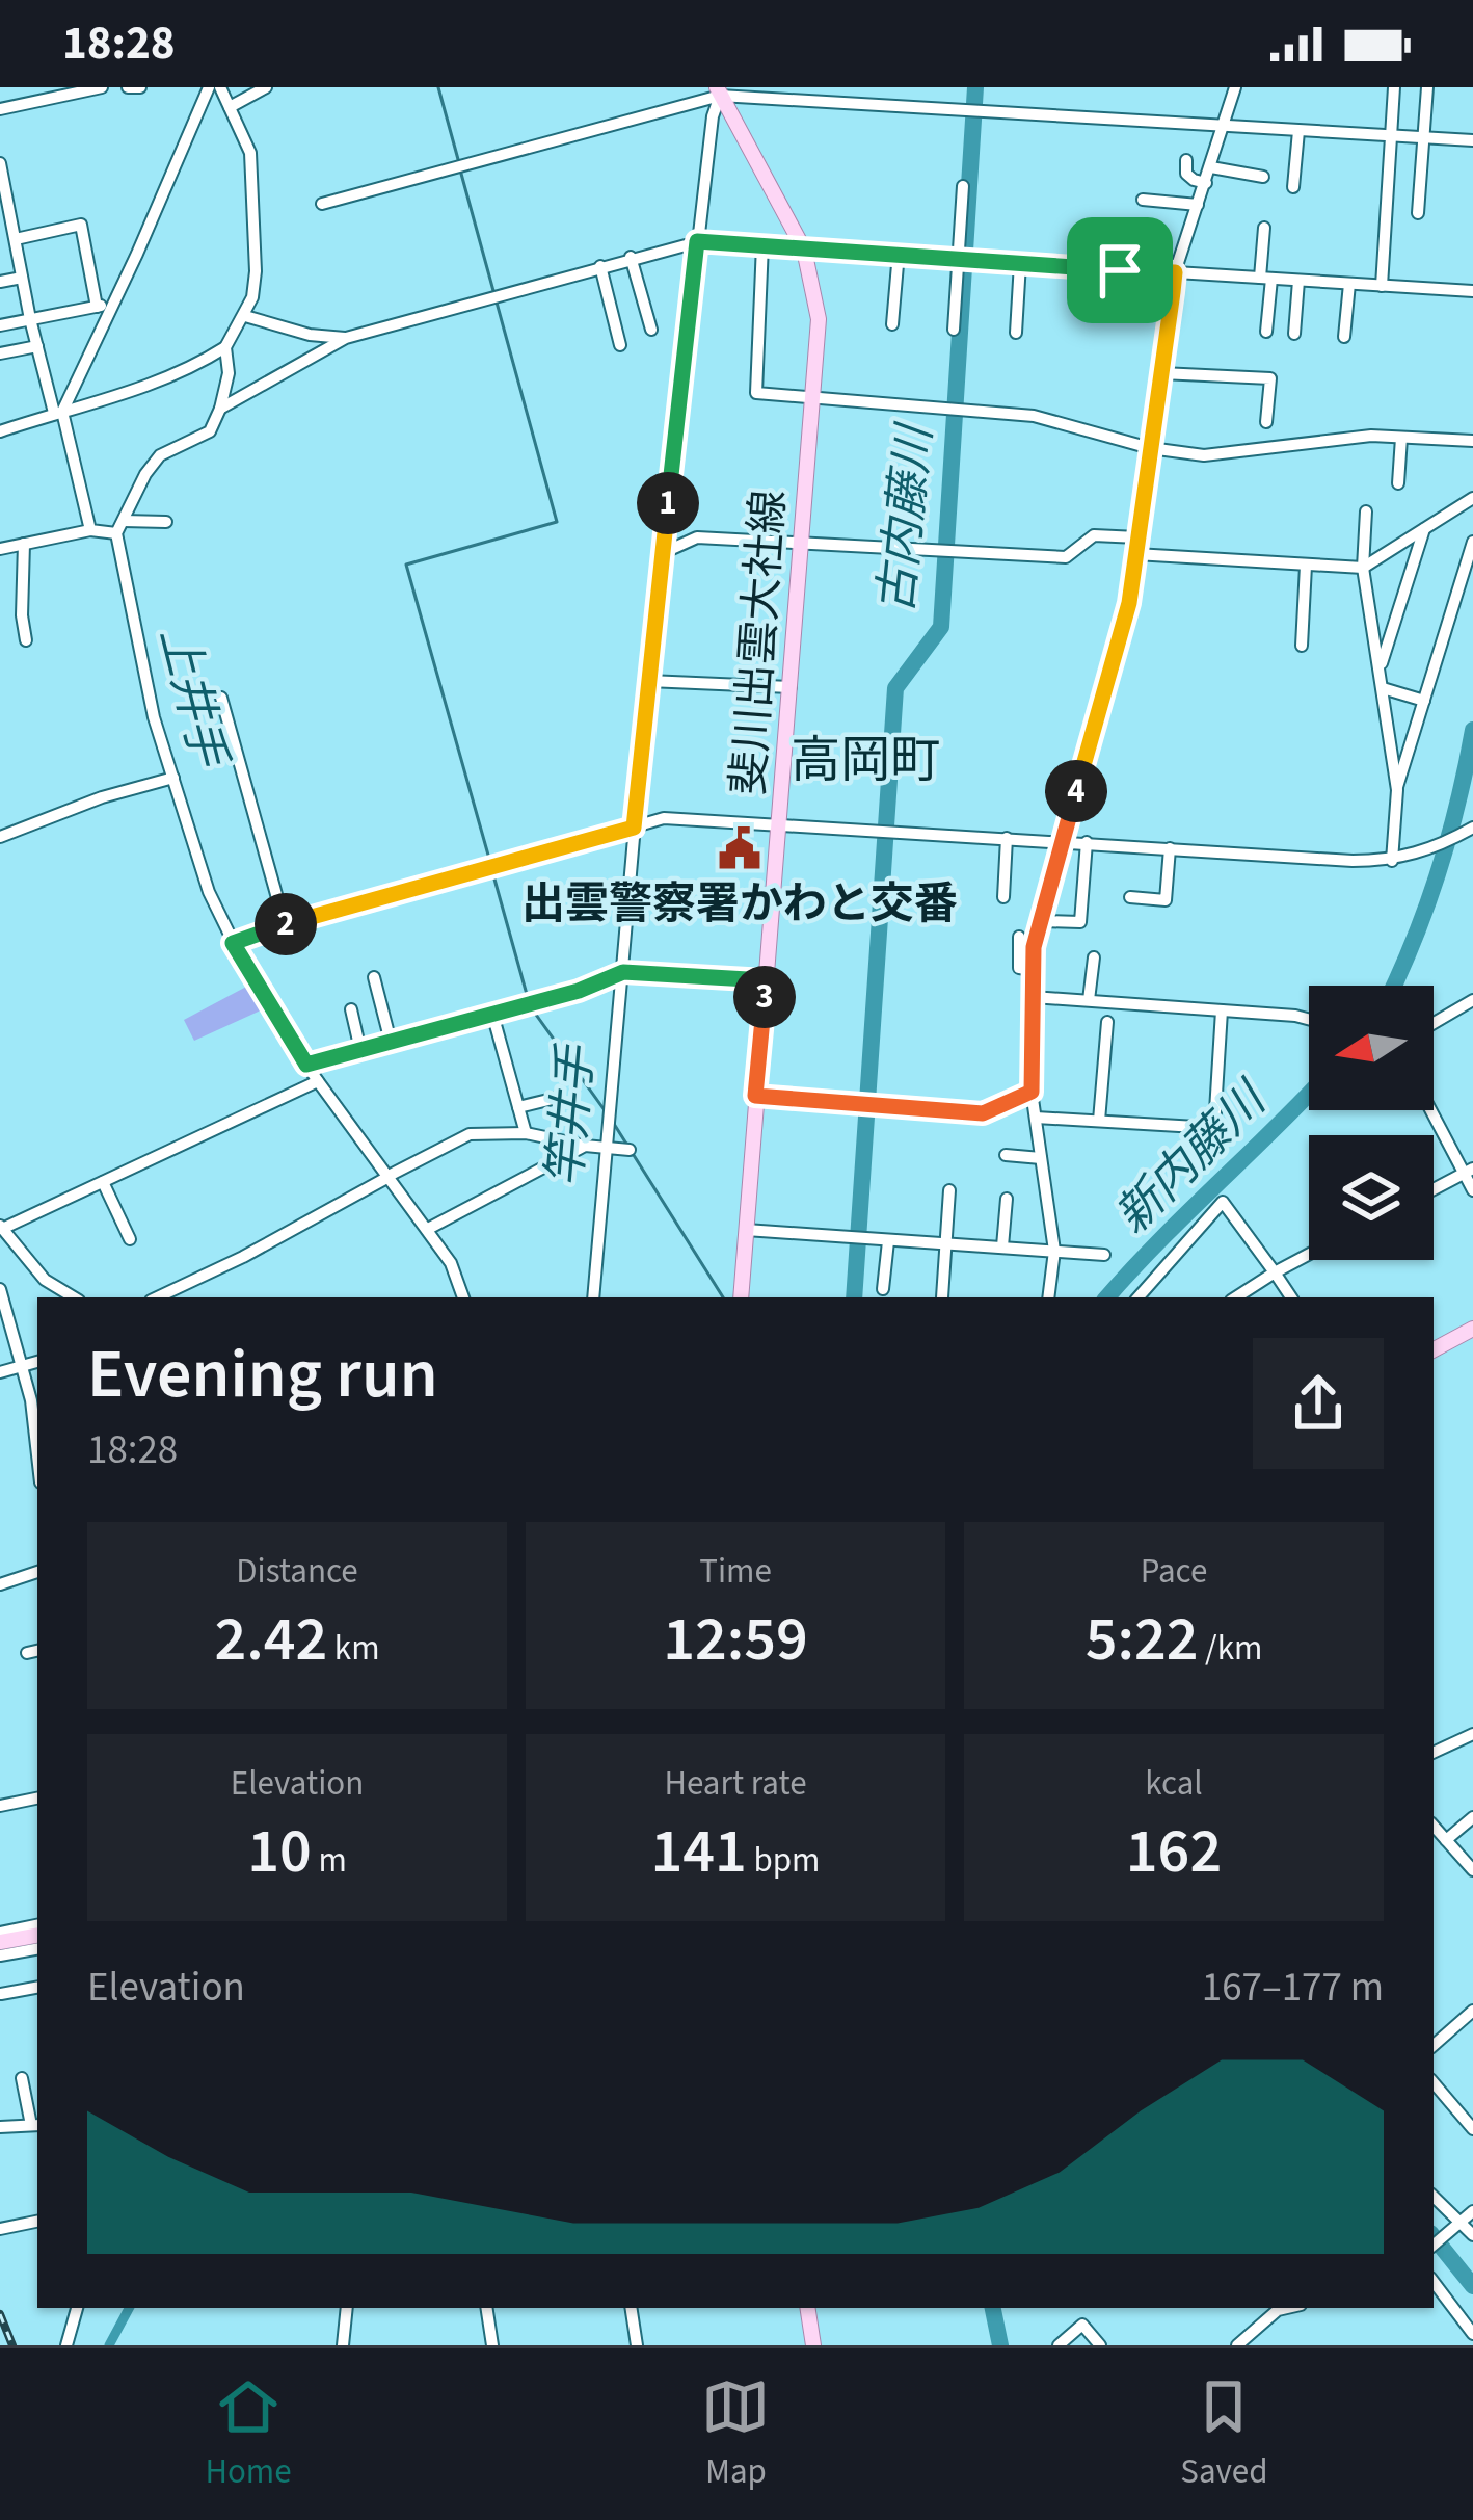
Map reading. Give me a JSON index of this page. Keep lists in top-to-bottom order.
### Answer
{
  "streets": {
    "main road": ["斐川出雲大社線"]
  },
  "districts": ["高岡町"],
  "water": [
    "古内藤川",
    "上井手",
    "竿井手",
    "新内藤川"
  ],
  "places": {
    "public building": ["出雲警察署かわと交番"]
  },
  "north": "left",
  "page": {
    "status": "18:28",
    "pins": [
      "1",
      "4",
      "2",
      "3"
    ],
    "heading": ["Evening run", "18:28"],
    "stats": [
      ["Distance", "2.42 km"],
      ["Time", "12:59"],
      ["Pace", "5:22 /km"],
      ["Elevation", "10 m"],
      ["Heart rate", "141 bpm"],
      ["kcal", "162"]
    ],
    "chart": ["Elevation", "167–177 m"],
    "tabs": ["Home", "Map", "Saved"]
  }
}
